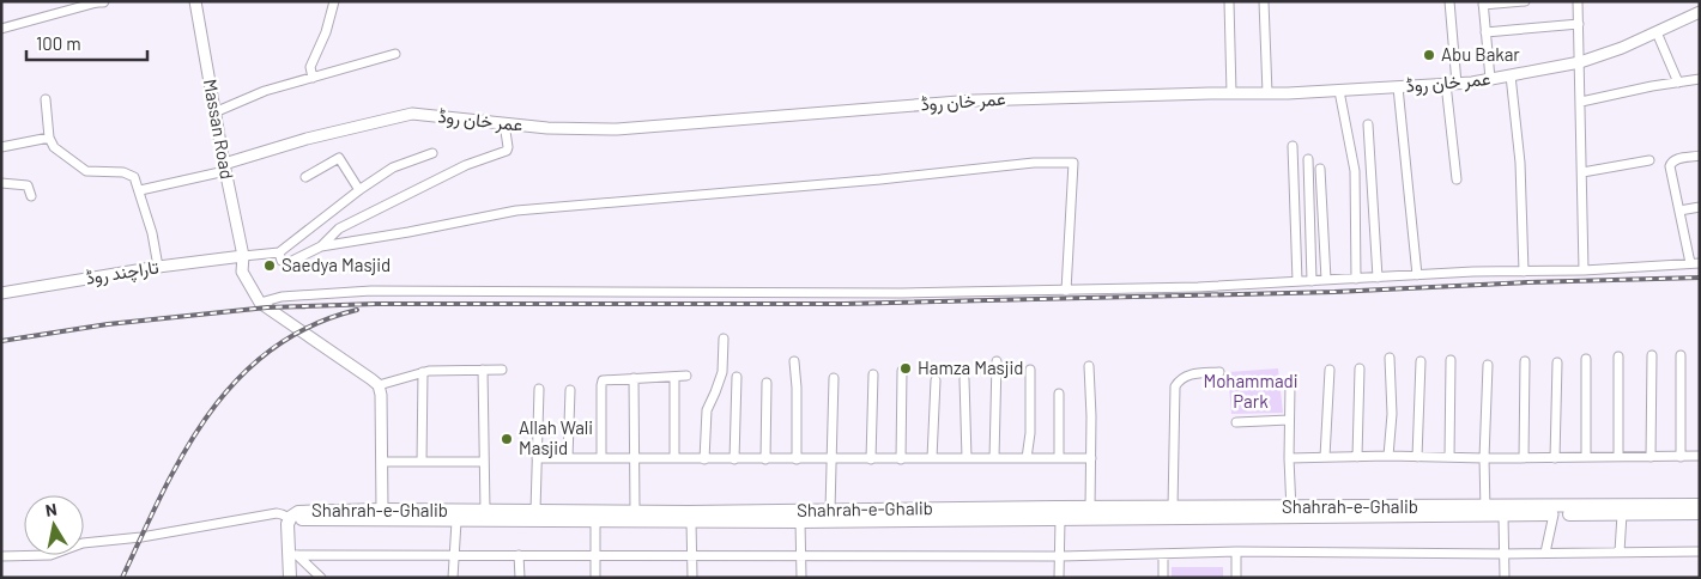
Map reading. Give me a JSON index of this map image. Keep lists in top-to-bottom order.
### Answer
{
  "streets": {
    "main road": ["Shahrah-e-Ghalib"],
    "street": ["عمر خان روڈ", "Massan Road", "تاراچند روڈ"]
  },
  "crossings": [
    ["عمر خان روڈ", "Massan Road"],
    ["Massan Road", "تاراچند روڈ"]
  ],
  "parks": ["Mohammadi Park"],
  "places": [
    "Abu Bakar",
    "Saedya Masjid",
    "Hamza Masjid",
    "Allah Wali Masjid"
  ],
  "scale_bar": "100 m",
  "north": "top"
}
